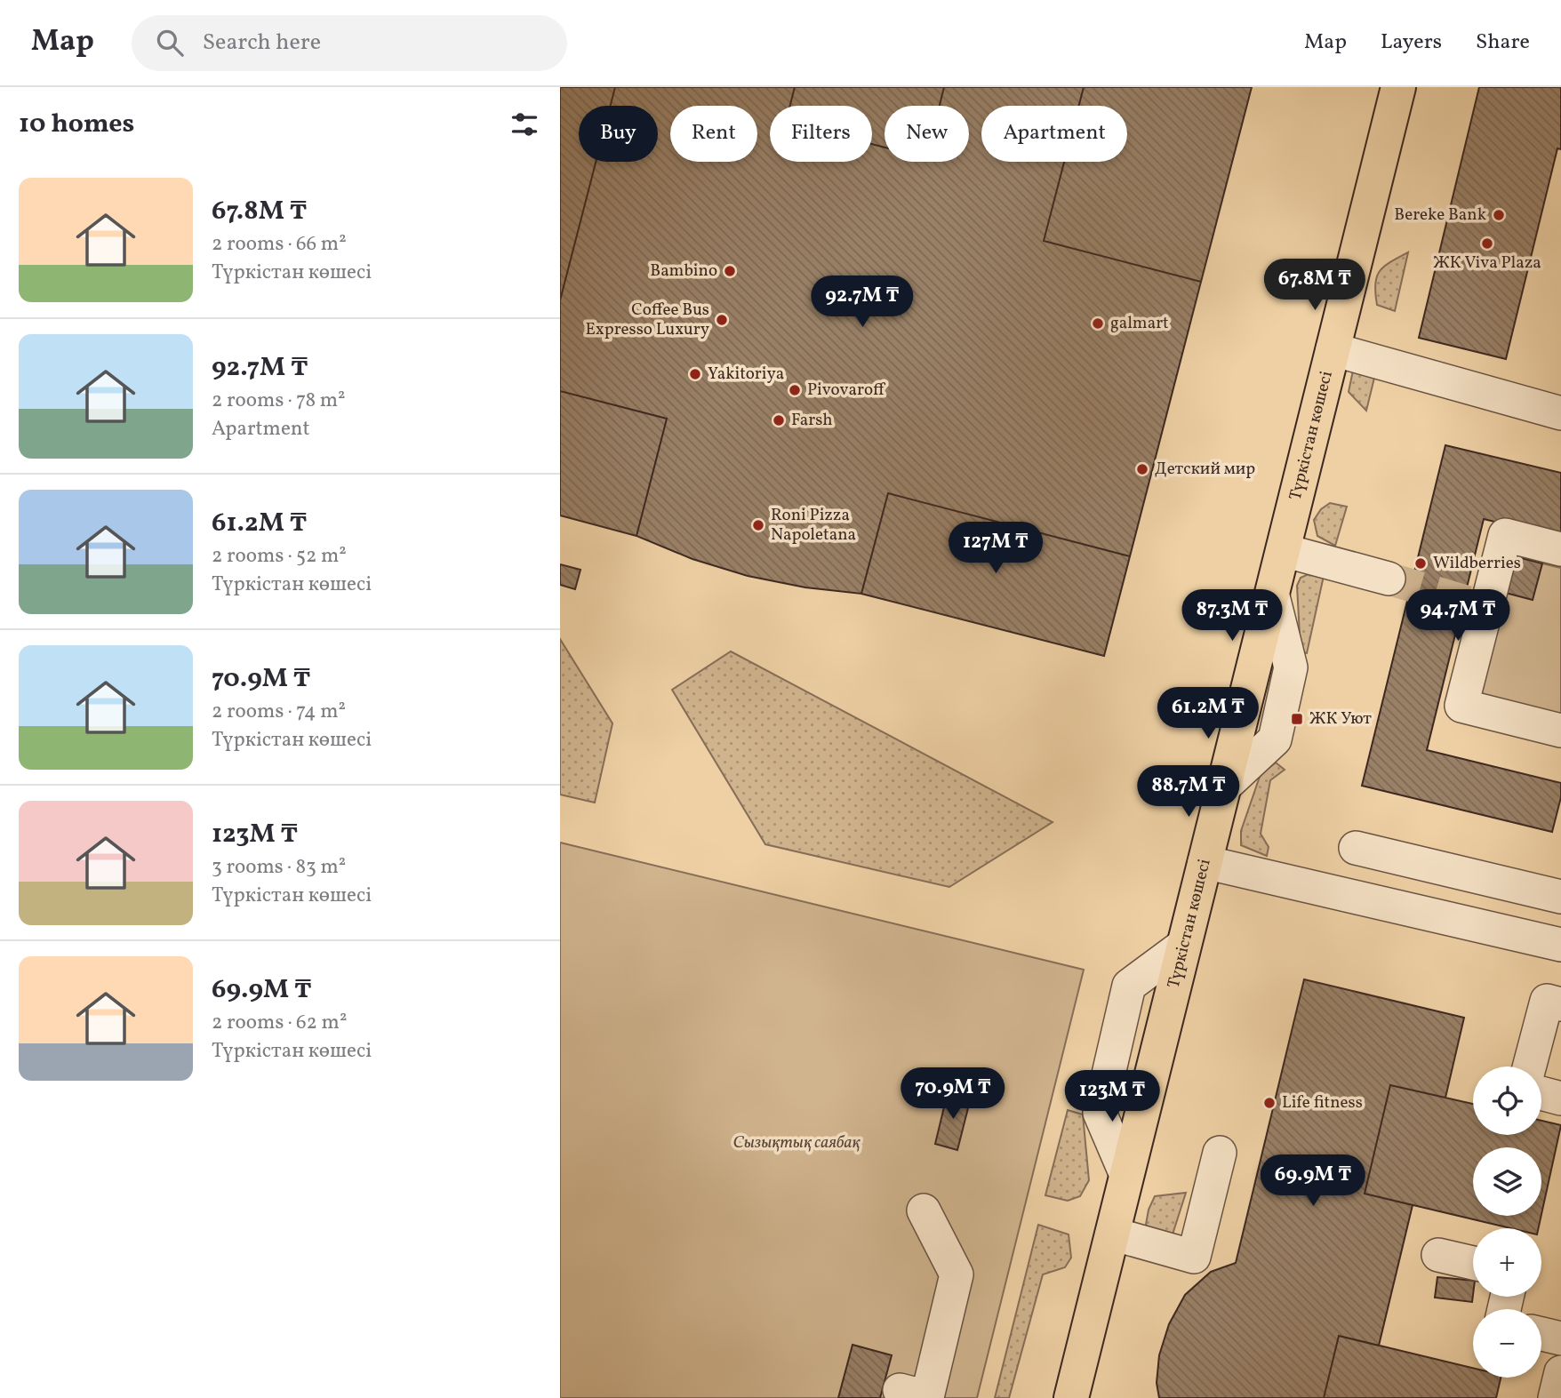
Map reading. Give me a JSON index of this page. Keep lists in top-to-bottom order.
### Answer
{
  "streets": {
    "main road": ["Түркістан көшесі"]
  },
  "parks": ["Сызықтық саябақ"],
  "places": {
    "other": [
      "Bereke Bank",
      "ЖК Viva Plaza",
      "Bambino",
      "Coffee Bus Expresso Luxury",
      "galmart",
      "Yakitoriya",
      "Pivovaroff",
      "Farsh",
      "Детский мир",
      "Roni Pizza Napoletana",
      "Wildberries",
      "Life fitness"
    ],
    "transit": ["ЖК Уют"]
  },
  "page": {
    "header": "Map",
    "search": "Search here",
    "nav": ["Map", "Layers", "Share"],
    "heading": "10 homes",
    "chip": [
      "Buy",
      "Rent",
      "Filters",
      "New",
      "Apartment"
    ],
    "list": [
      {
        "name": "67.8M ₸",
        "note": "2 rooms · 66 m² · Түркістан көшесі"
      },
      {
        "name": "92.7M ₸",
        "note": "2 rooms · 78 m² · Apartment"
      },
      {
        "name": "61.2M ₸",
        "note": "2 rooms · 52 m² · Түркістан көшесі"
      },
      {
        "name": "70.9M ₸",
        "note": "2 rooms · 74 m² · Түркістан көшесі"
      },
      {
        "name": "123M ₸",
        "note": "3 rooms · 83 m² · Түркістан көшесі"
      },
      {
        "name": "69.9M ₸",
        "note": "2 rooms · 62 m² · Түркістан көшесі"
      }
    ],
    "price": [
      "67.8M ₸",
      "92.7M ₸",
      "127M ₸",
      "87.3M ₸",
      "94.7M ₸",
      "61.2M ₸",
      "88.7M ₸",
      "70.9M ₸",
      "123M ₸",
      "69.9M ₸"
    ],
    "map_buttons": ["+", "−"]
  }
}
